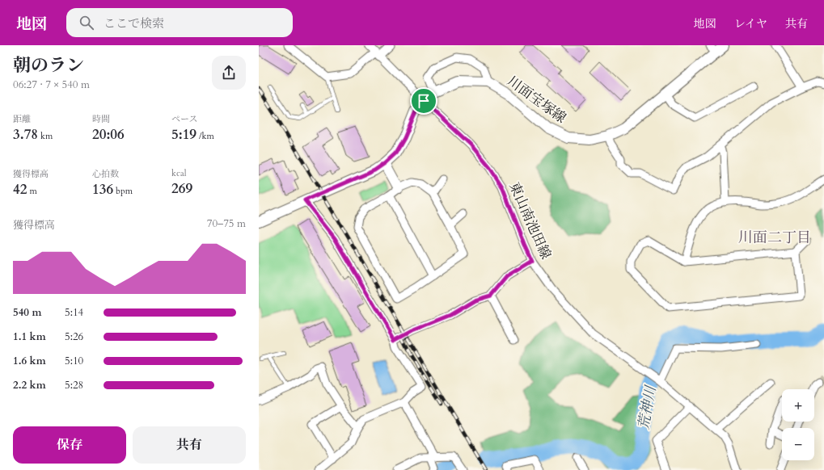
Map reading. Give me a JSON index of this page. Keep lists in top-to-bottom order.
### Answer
{
  "streets": {
    "street": ["川面宝塚線", "東山南池田線"]
  },
  "crossings": [
    ["川面宝塚線", "東山南池田線"]
  ],
  "districts": ["川面二丁目"],
  "water": ["荒神川"],
  "page": {
    "header": "地図",
    "search": "ここで検索",
    "nav": ["地図", "レイヤ", "共有"],
    "heading": ["朝のラン", "06:27 · 7 × 540 m"],
    "stats": [
      ["距離", "3.78 km"],
      ["時間", "20:06"],
      ["ペース", "5:19 /km"],
      ["獲得標高", "42 m"],
      ["心拍数", "136 bpm"],
      ["kcal", "269"]
    ],
    "chart": ["獲得標高", "70–75 m"],
    "list": [
      {
        "name": "540 m",
        "note": "5:14"
      },
      {
        "name": "1.1 km",
        "note": "5:26"
      },
      {
        "name": "1.6 km",
        "note": "5:10"
      },
      {
        "name": "2.2 km",
        "note": "5:28"
      }
    ],
    "map_buttons": ["+", "−"],
    "buttons": ["保存", "共有"]
  }
}
